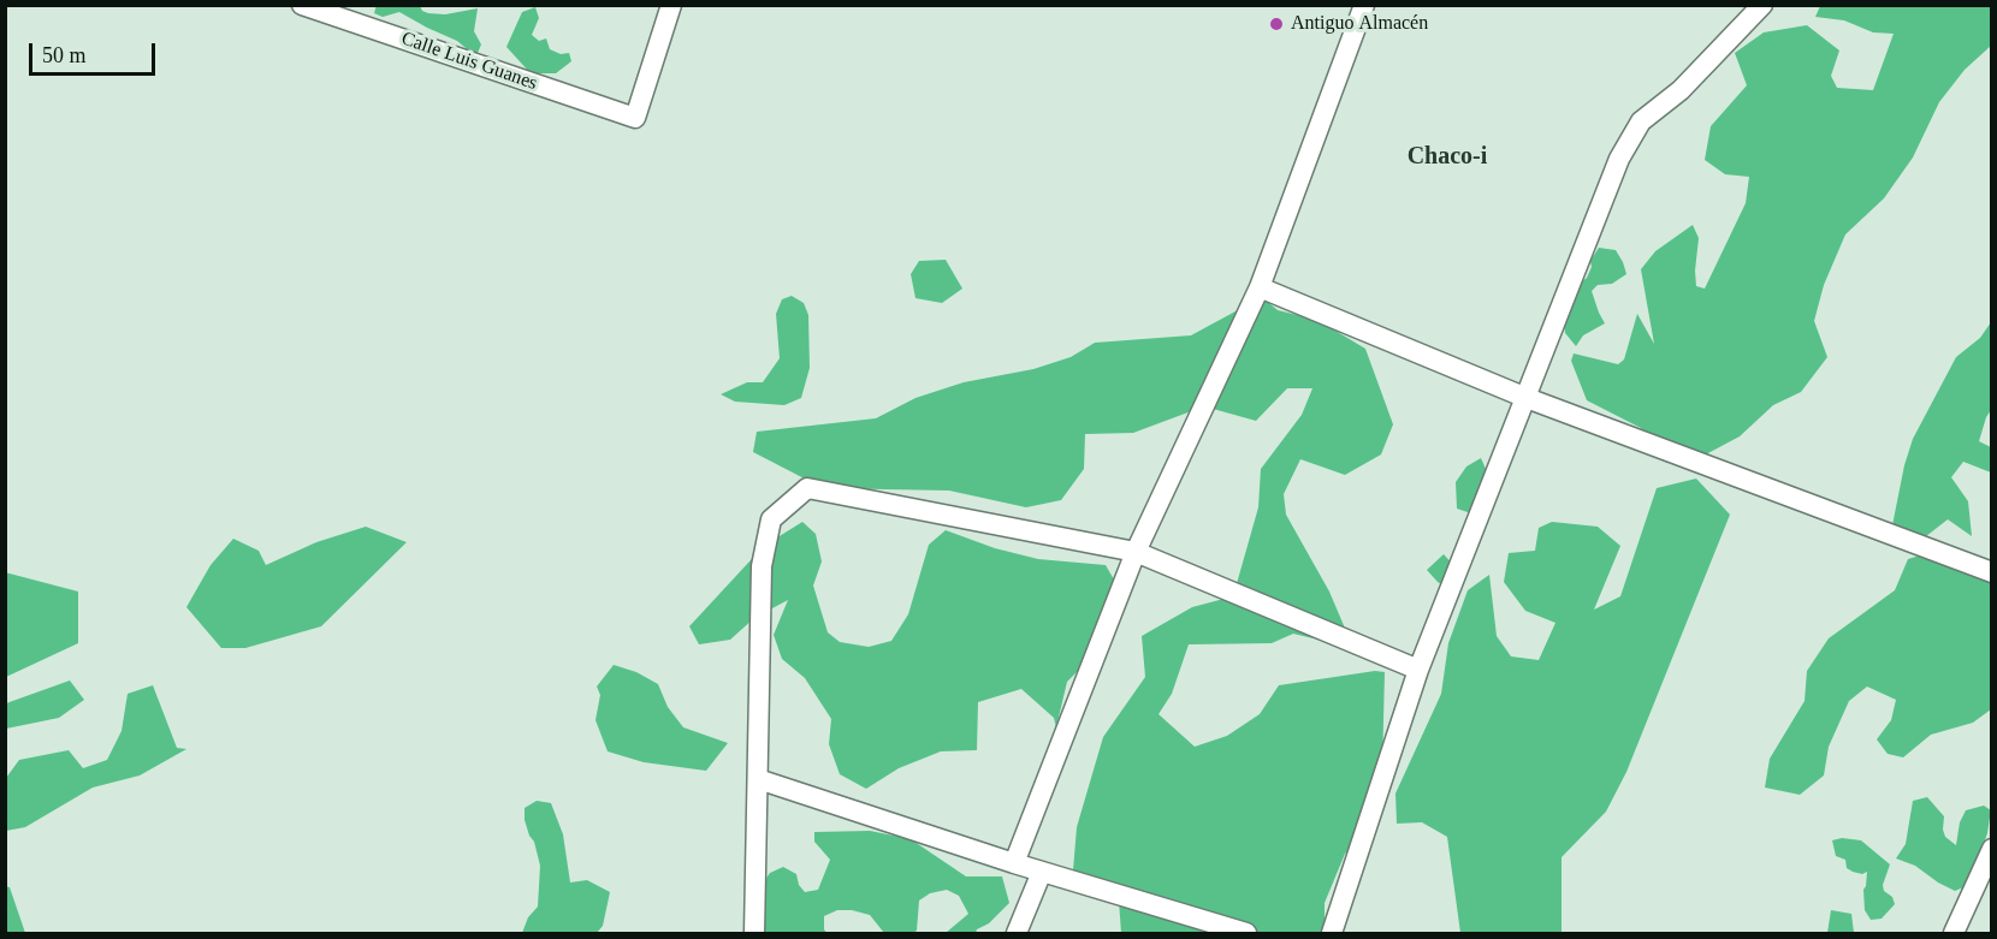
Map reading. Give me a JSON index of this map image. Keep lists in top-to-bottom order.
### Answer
{
  "streets": {
    "street": ["Calle Luis Guanes"]
  },
  "districts": ["Chaco-i"],
  "places": ["Antiguo Almacén"],
  "scale_bar": "50 m"
}
